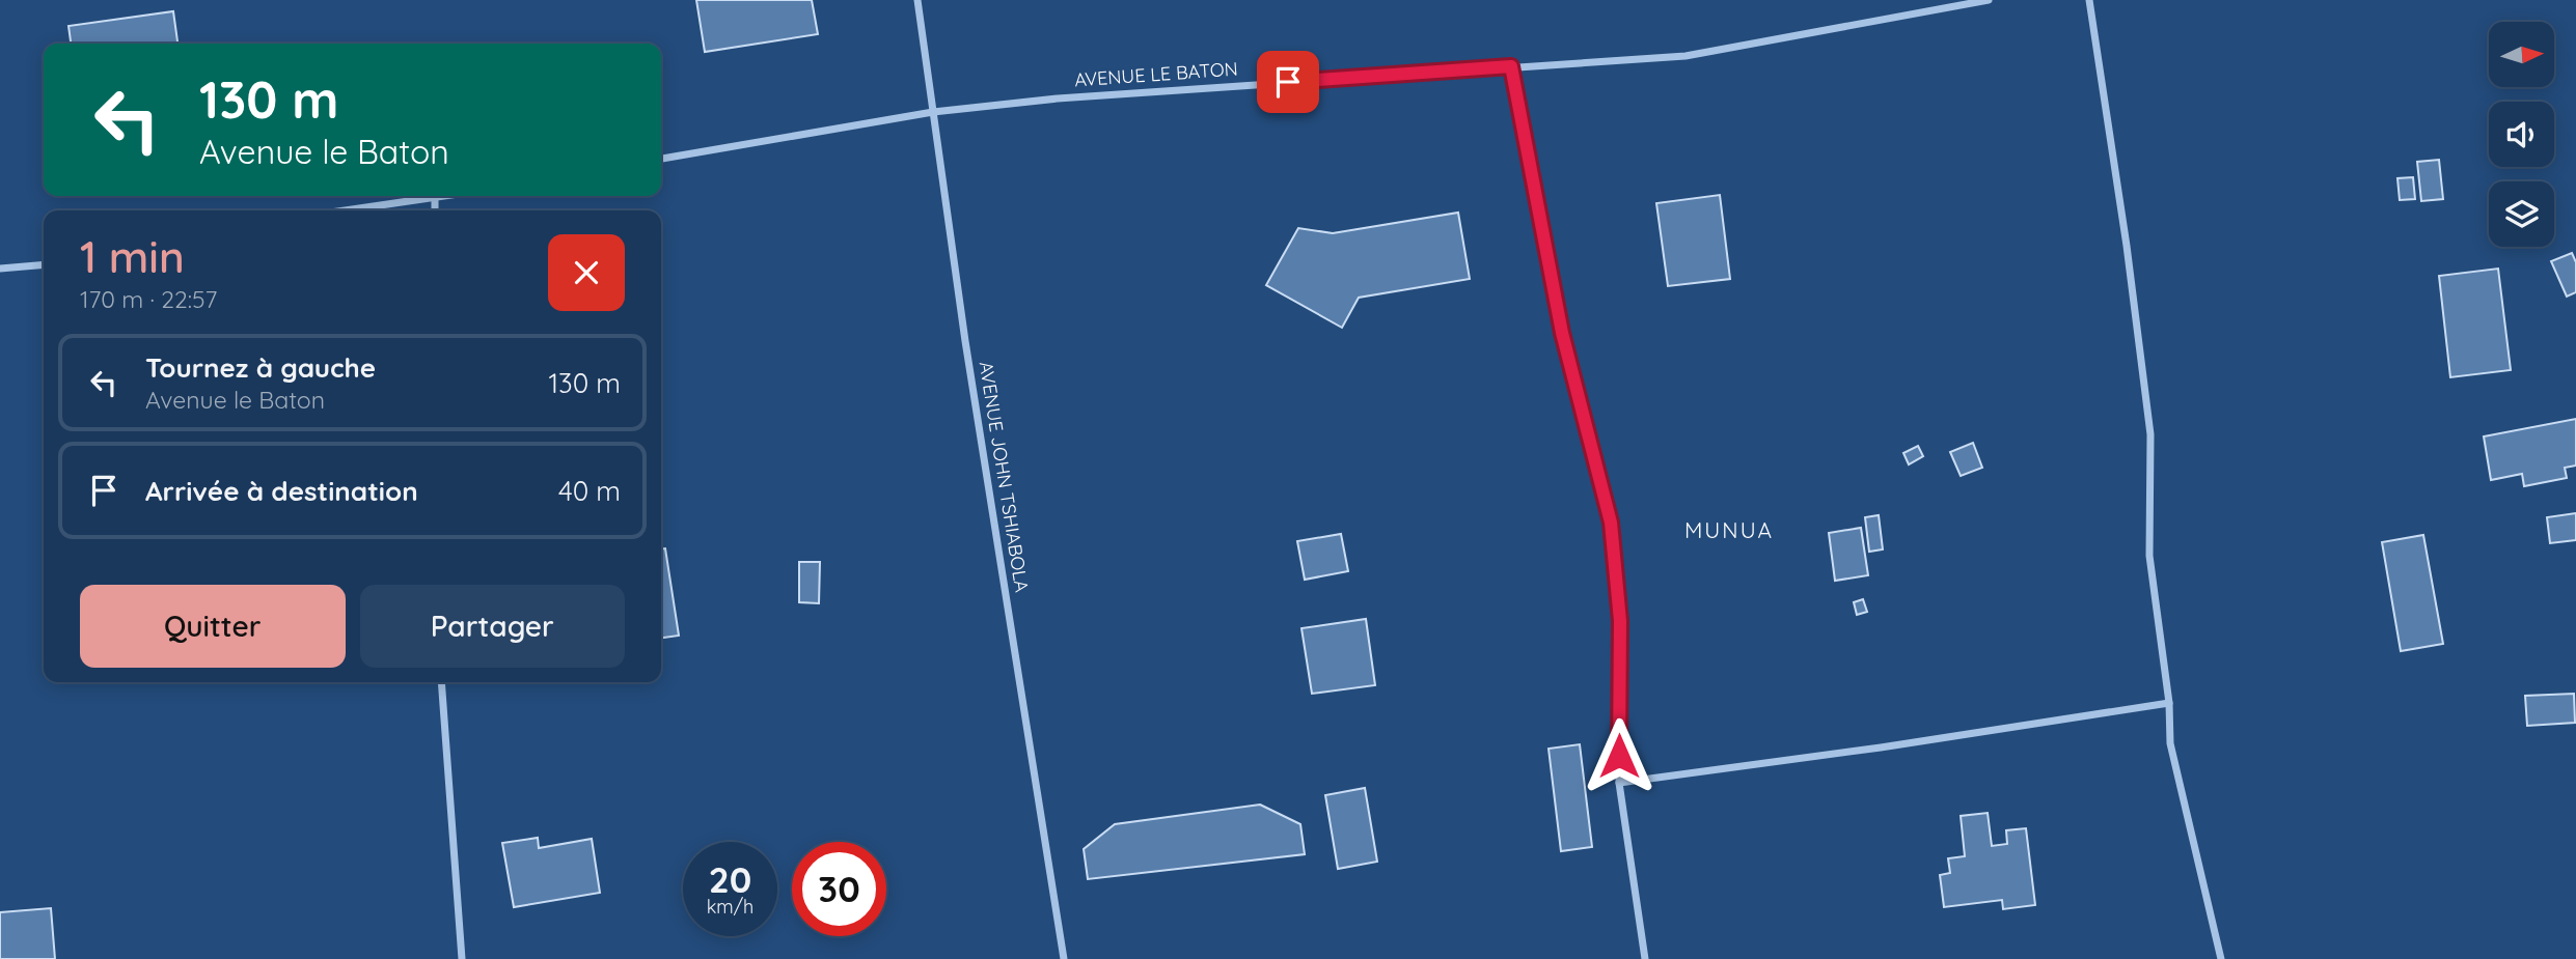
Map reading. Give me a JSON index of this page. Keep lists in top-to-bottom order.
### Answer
{
  "streets": {
    "street": ["AVENUE LE BATON", "AVENUE JOHN TSHIABOLA"]
  },
  "crossings": [
    ["AVENUE LE BATON", "AVENUE JOHN TSHIABOLA"]
  ],
  "districts": ["MUNUA"],
  "north": "right",
  "page": {
    "turn": ["130 m", "Avenue le Baton"],
    "heading": ["1 min", "170 m · 22:57"],
    "list": [
      {
        "name": "Tournez à gauche",
        "note": "Avenue le Baton",
        "value": "130 m"
      },
      {
        "name": "Arrivée à destination",
        "value": "40 m"
      }
    ],
    "buttons": ["Quitter", "Partager"],
    "speed": "20 km/h",
    "limit": "30"
  }
}
